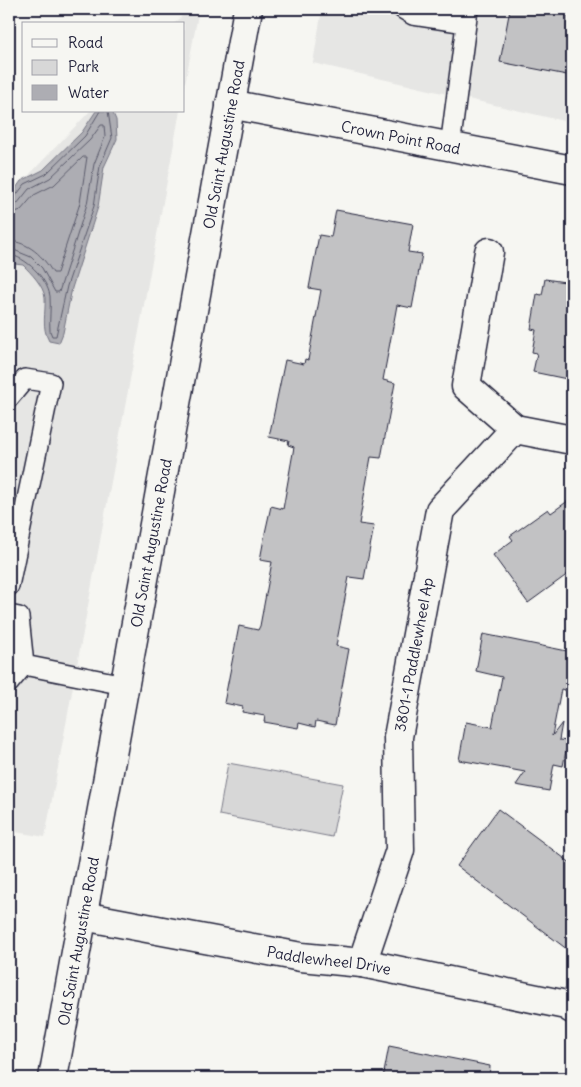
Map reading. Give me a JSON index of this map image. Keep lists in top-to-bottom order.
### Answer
{
  "streets": {
    "street": [
      "Crown Point Road",
      "Old Saint Augustine Road",
      "3801-1 Paddlewheel Ap",
      "Paddlewheel Drive"
    ]
  },
  "crossings": [
    ["Crown Point Road", "Old Saint Augustine Road"],
    ["Old Saint Augustine Road", "Paddlewheel Drive"],
    ["3801-1 Paddlewheel Ap", "Paddlewheel Drive"]
  ],
  "legend": ["Road", "Park", "Water"]
}
